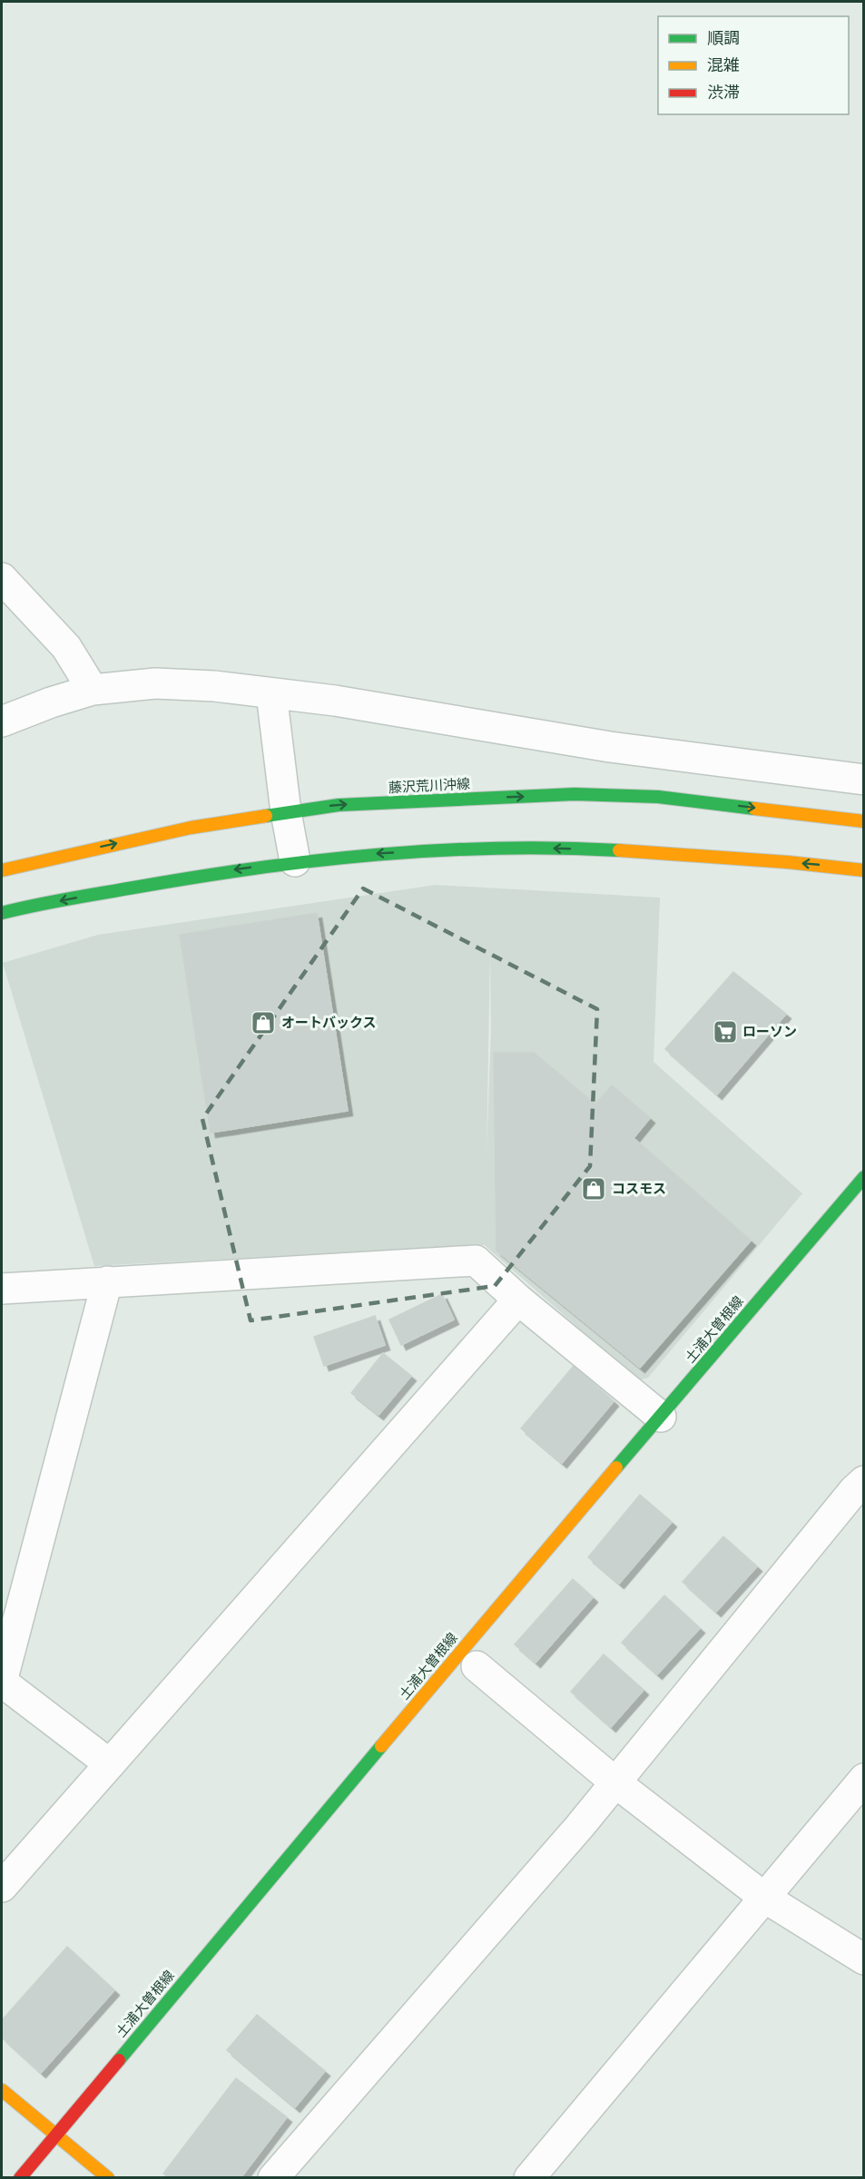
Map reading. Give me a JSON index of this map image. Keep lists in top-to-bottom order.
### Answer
{
  "streets": {
    "main road": ["藤沢荒川沖線", "土浦大曽根線"]
  },
  "places": {
    "shop": ["オートバックス", "コスモス"],
    "supermarket": ["ローソン"]
  },
  "legend": ["順調", "混雑", "渋滞"]
}
